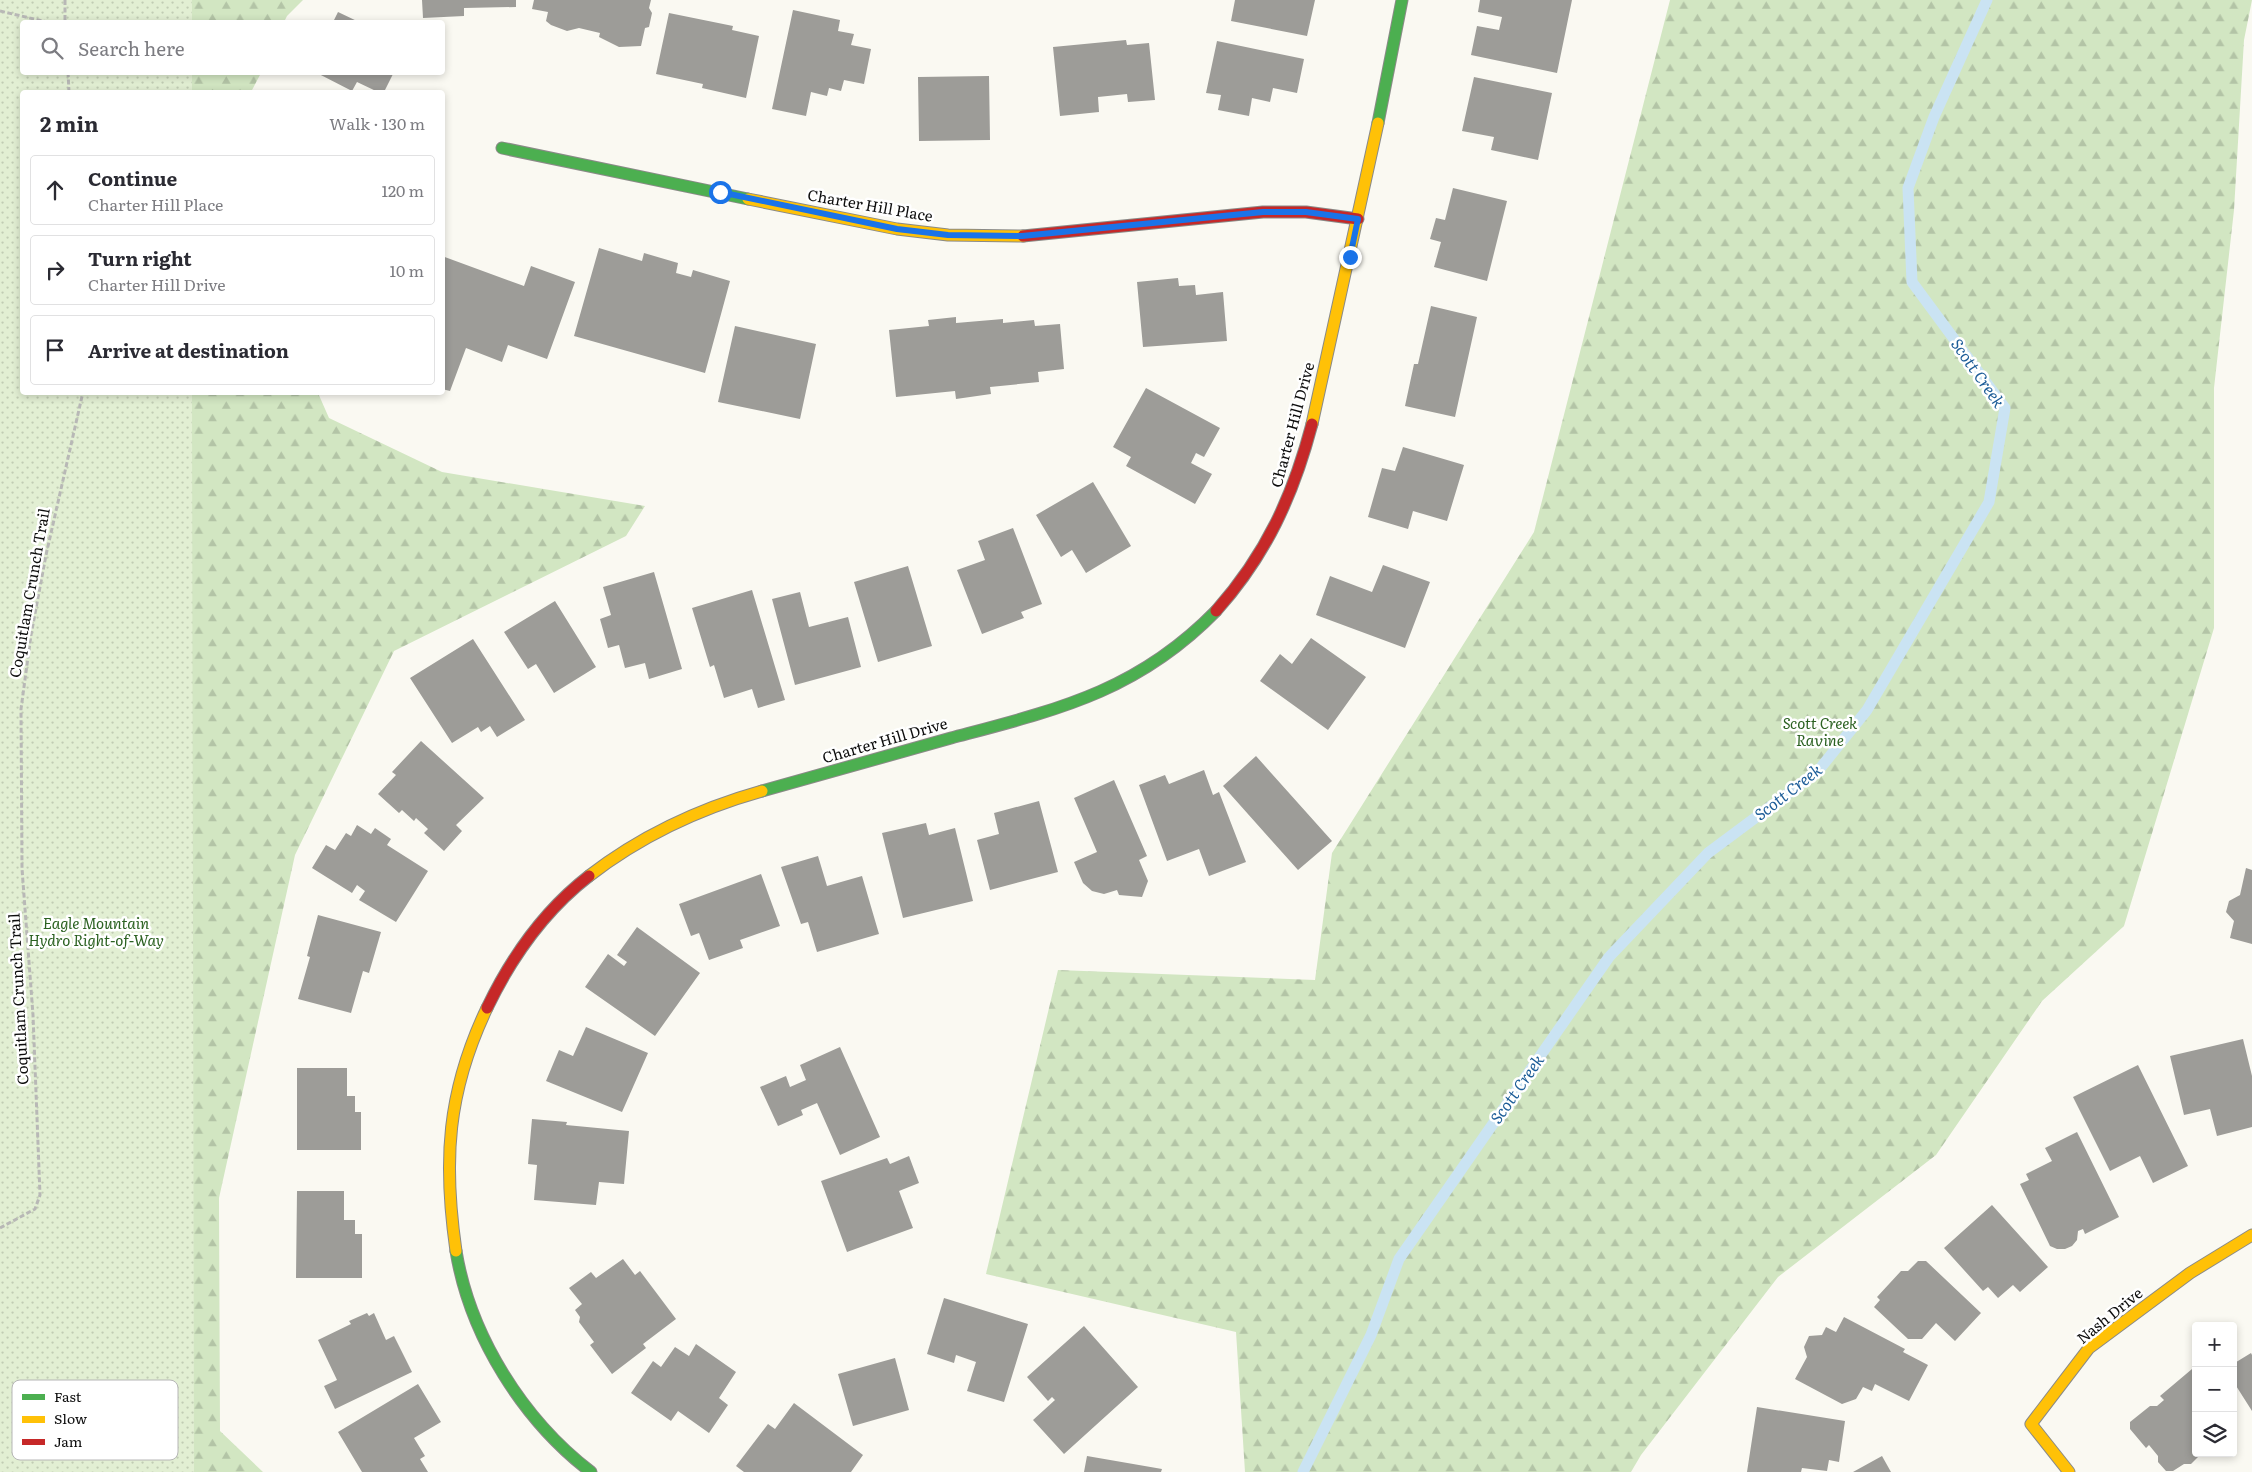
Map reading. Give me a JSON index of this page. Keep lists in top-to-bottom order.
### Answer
{
  "streets": {
    "street": ["Charter Hill Place", "Charter Hill Drive", "Nash Drive"],
    "path": ["Coquitlam Crunch Trail"]
  },
  "crossings": [
    ["Charter Hill Place", "Charter Hill Drive"]
  ],
  "water": ["Scott Creek"],
  "parks": ["Scott Creek Ravine", "Eagle Mountain Hydro Right-of-Way"],
  "legend": ["Fast", "Slow", "Jam"],
  "page": {
    "search": "Search here",
    "heading": ["2 min", "Walk · 130 m"],
    "list": [
      ["Continue", "Charter Hill Place", "120 m"],
      ["Turn right", "Charter Hill Drive", "10 m"],
      "Arrive at destination"
    ],
    "map_buttons": ["+", "−"]
  }
}
